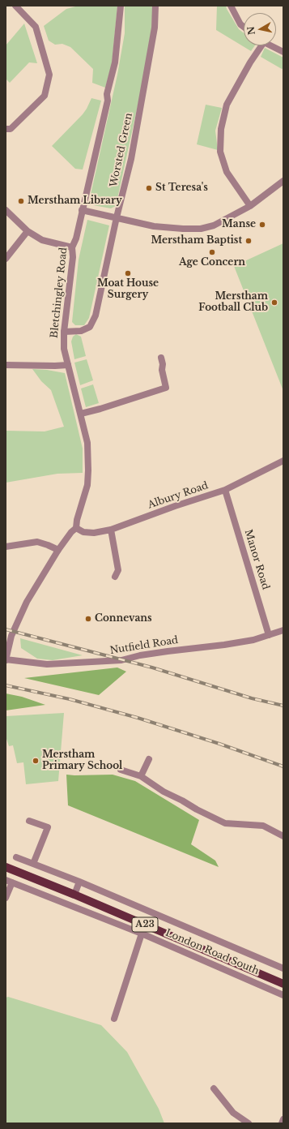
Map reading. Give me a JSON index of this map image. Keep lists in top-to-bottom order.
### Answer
{
  "streets": {
    "main road": ["A23", "London Road South"],
    "street": [
      "Worsted Green",
      "Bletchingley Road",
      "Albury Road",
      "Manor Road",
      "Nutfield Road"
    ]
  },
  "crossings": [
    ["Worsted Green", "Bletchingley Road"],
    ["Bletchingley Road", "Albury Road"],
    ["Albury Road", "Manor Road"],
    ["Manor Road", "Nutfield Road"]
  ],
  "places": [
    "St Teresa's",
    "Merstham Library",
    "Manse",
    "Merstham Baptist",
    "Age Concern",
    "Moat House Surgery",
    "Merstham Football Club",
    "Connevans",
    "Merstham Primary School"
  ],
  "north": "left"
}
